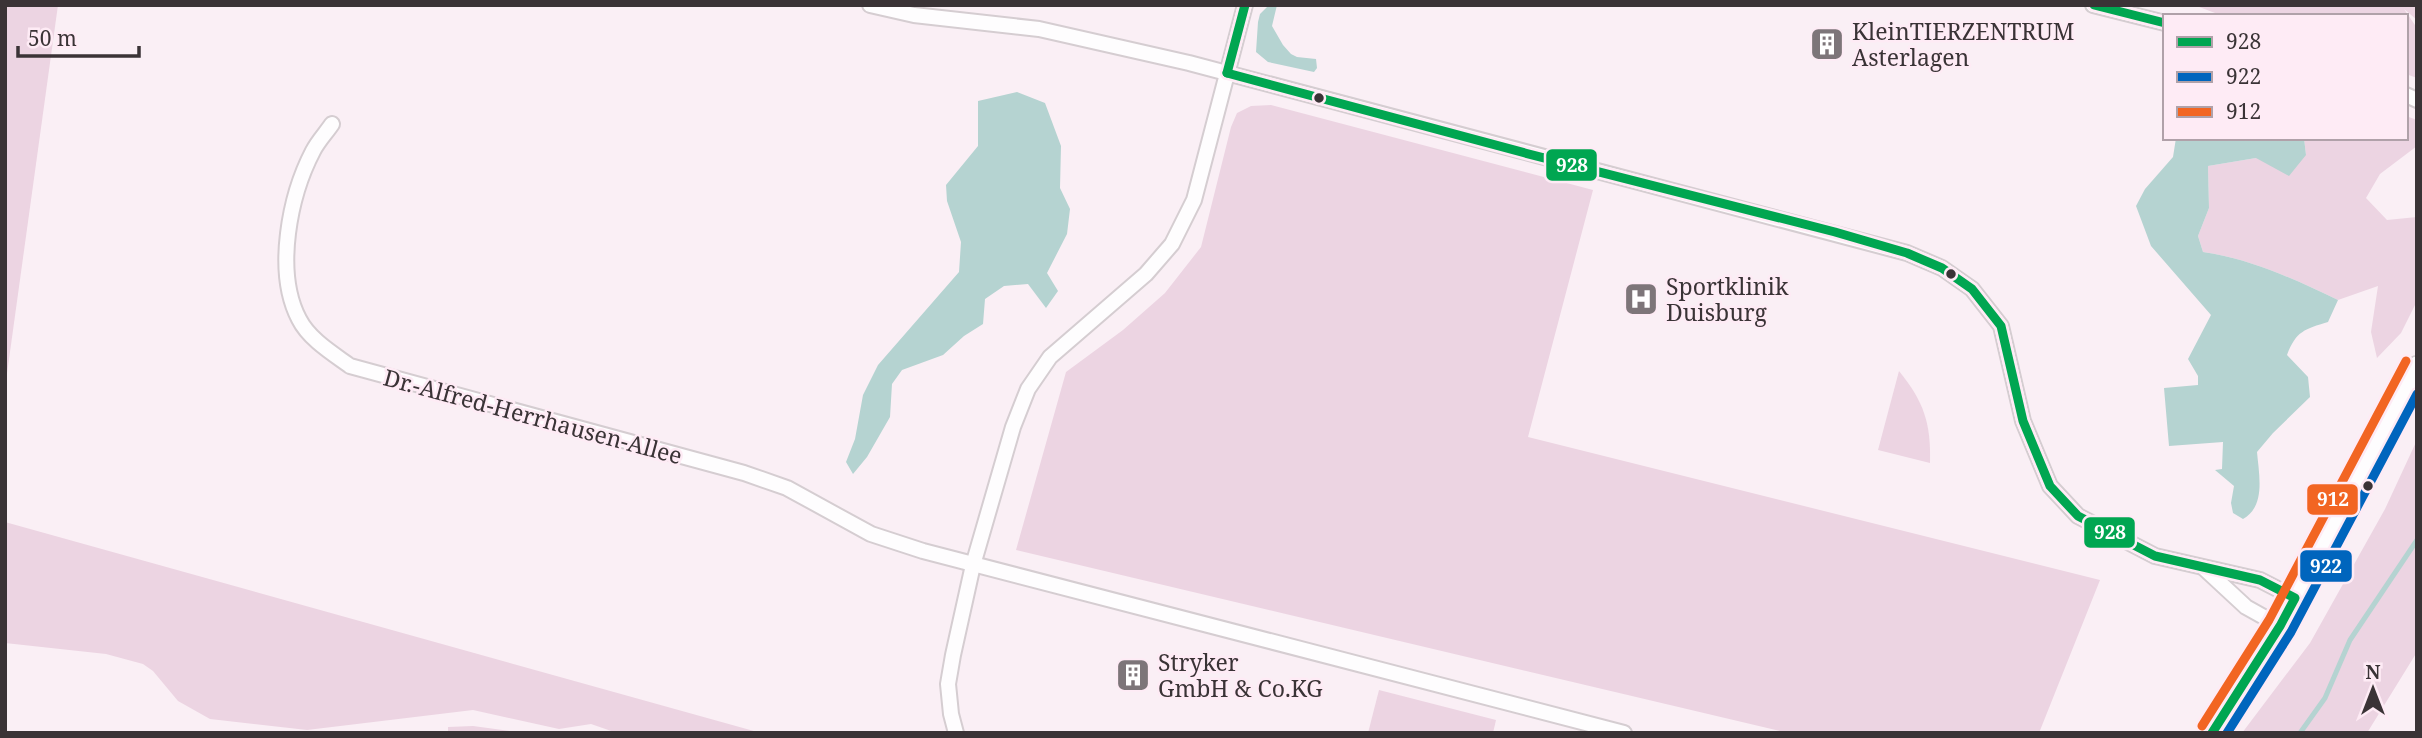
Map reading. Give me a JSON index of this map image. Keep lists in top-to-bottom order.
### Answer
{
  "streets": {
    "street": ["Dr.-Alfred-Herrhausen-Allee"]
  },
  "places": {
    "building": ["KleinTIERZENTRUM Asterlagen", "Stryker GmbH & Co.KG"],
    "hospital": ["Sportklinik Duisburg"]
  },
  "lines": ["transit line 928", "transit line 912", "transit line 922"],
  "legend": ["928", "922", "912"],
  "scale_bar": "50 m",
  "north": "top"
}
